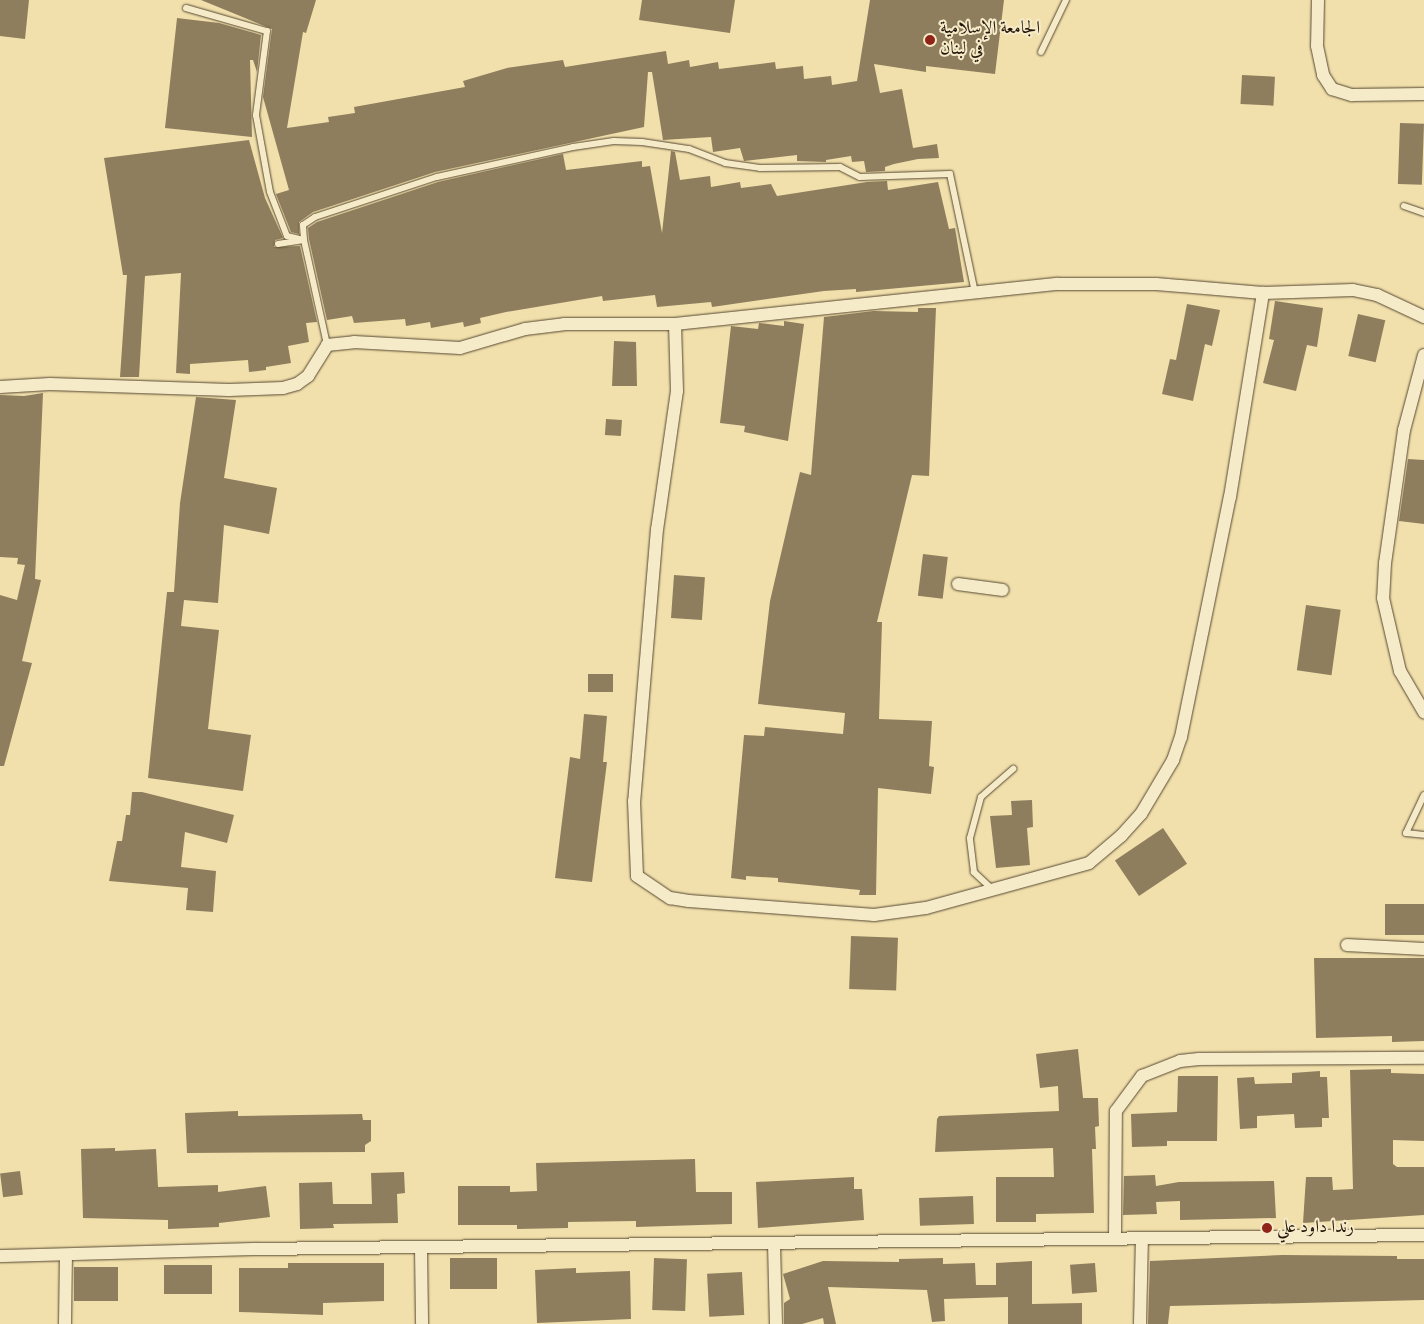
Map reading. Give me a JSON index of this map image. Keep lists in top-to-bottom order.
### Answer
{
  "places": ["الجامعة الإسلامية في لبنان", "رندا داود علي"]
}
